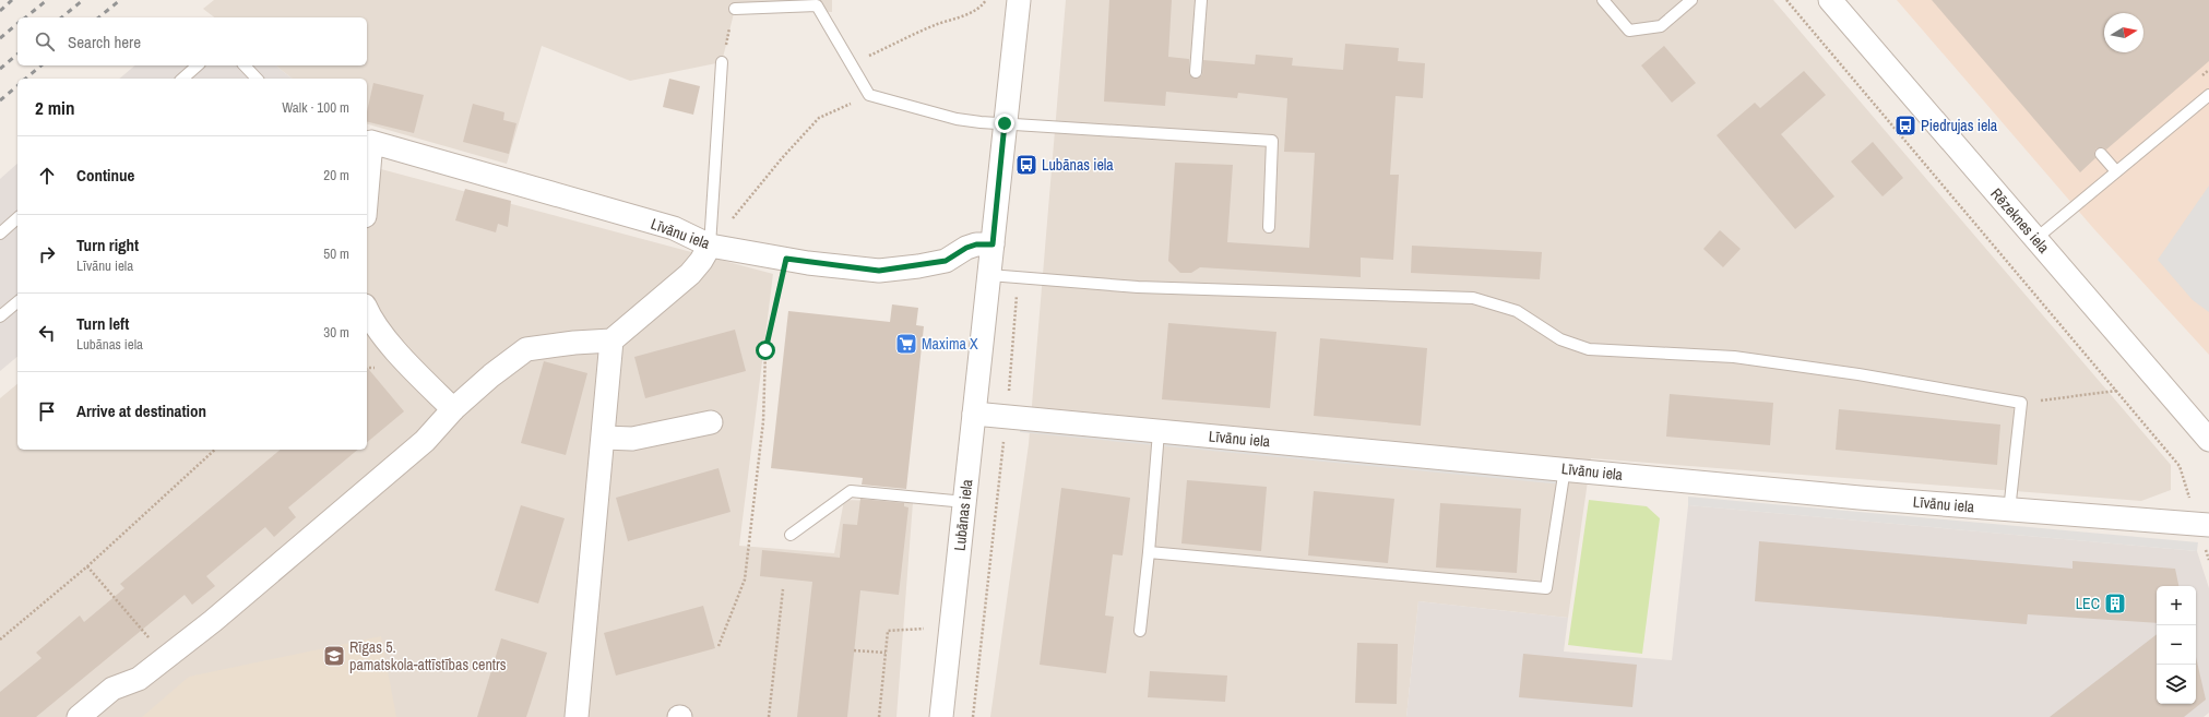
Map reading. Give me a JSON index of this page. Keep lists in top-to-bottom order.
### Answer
{
  "streets": {
    "street": ["Rēzeknes iela", "Līvānu iela", "Lubānas iela"]
  },
  "crossings": [
    ["Līvānu iela", "Lubānas iela"]
  ],
  "places": {
    "bus stop": ["Piedrujas iela", "Lubānas iela"],
    "supermarket": ["Maxima X"],
    "building": ["LEC"],
    "school or university": ["Rīgas 5. pamatskola-attīstības centrs"]
  },
  "north": "right",
  "page": {
    "search": "Search here",
    "heading": ["2 min", "Walk · 100 m"],
    "list": [
      ["Continue", "20 m"],
      ["Turn right", "Līvānu iela", "50 m"],
      ["Turn left", "Lubānas iela", "30 m"],
      "Arrive at destination"
    ],
    "map_buttons": ["+", "−"]
  }
}
